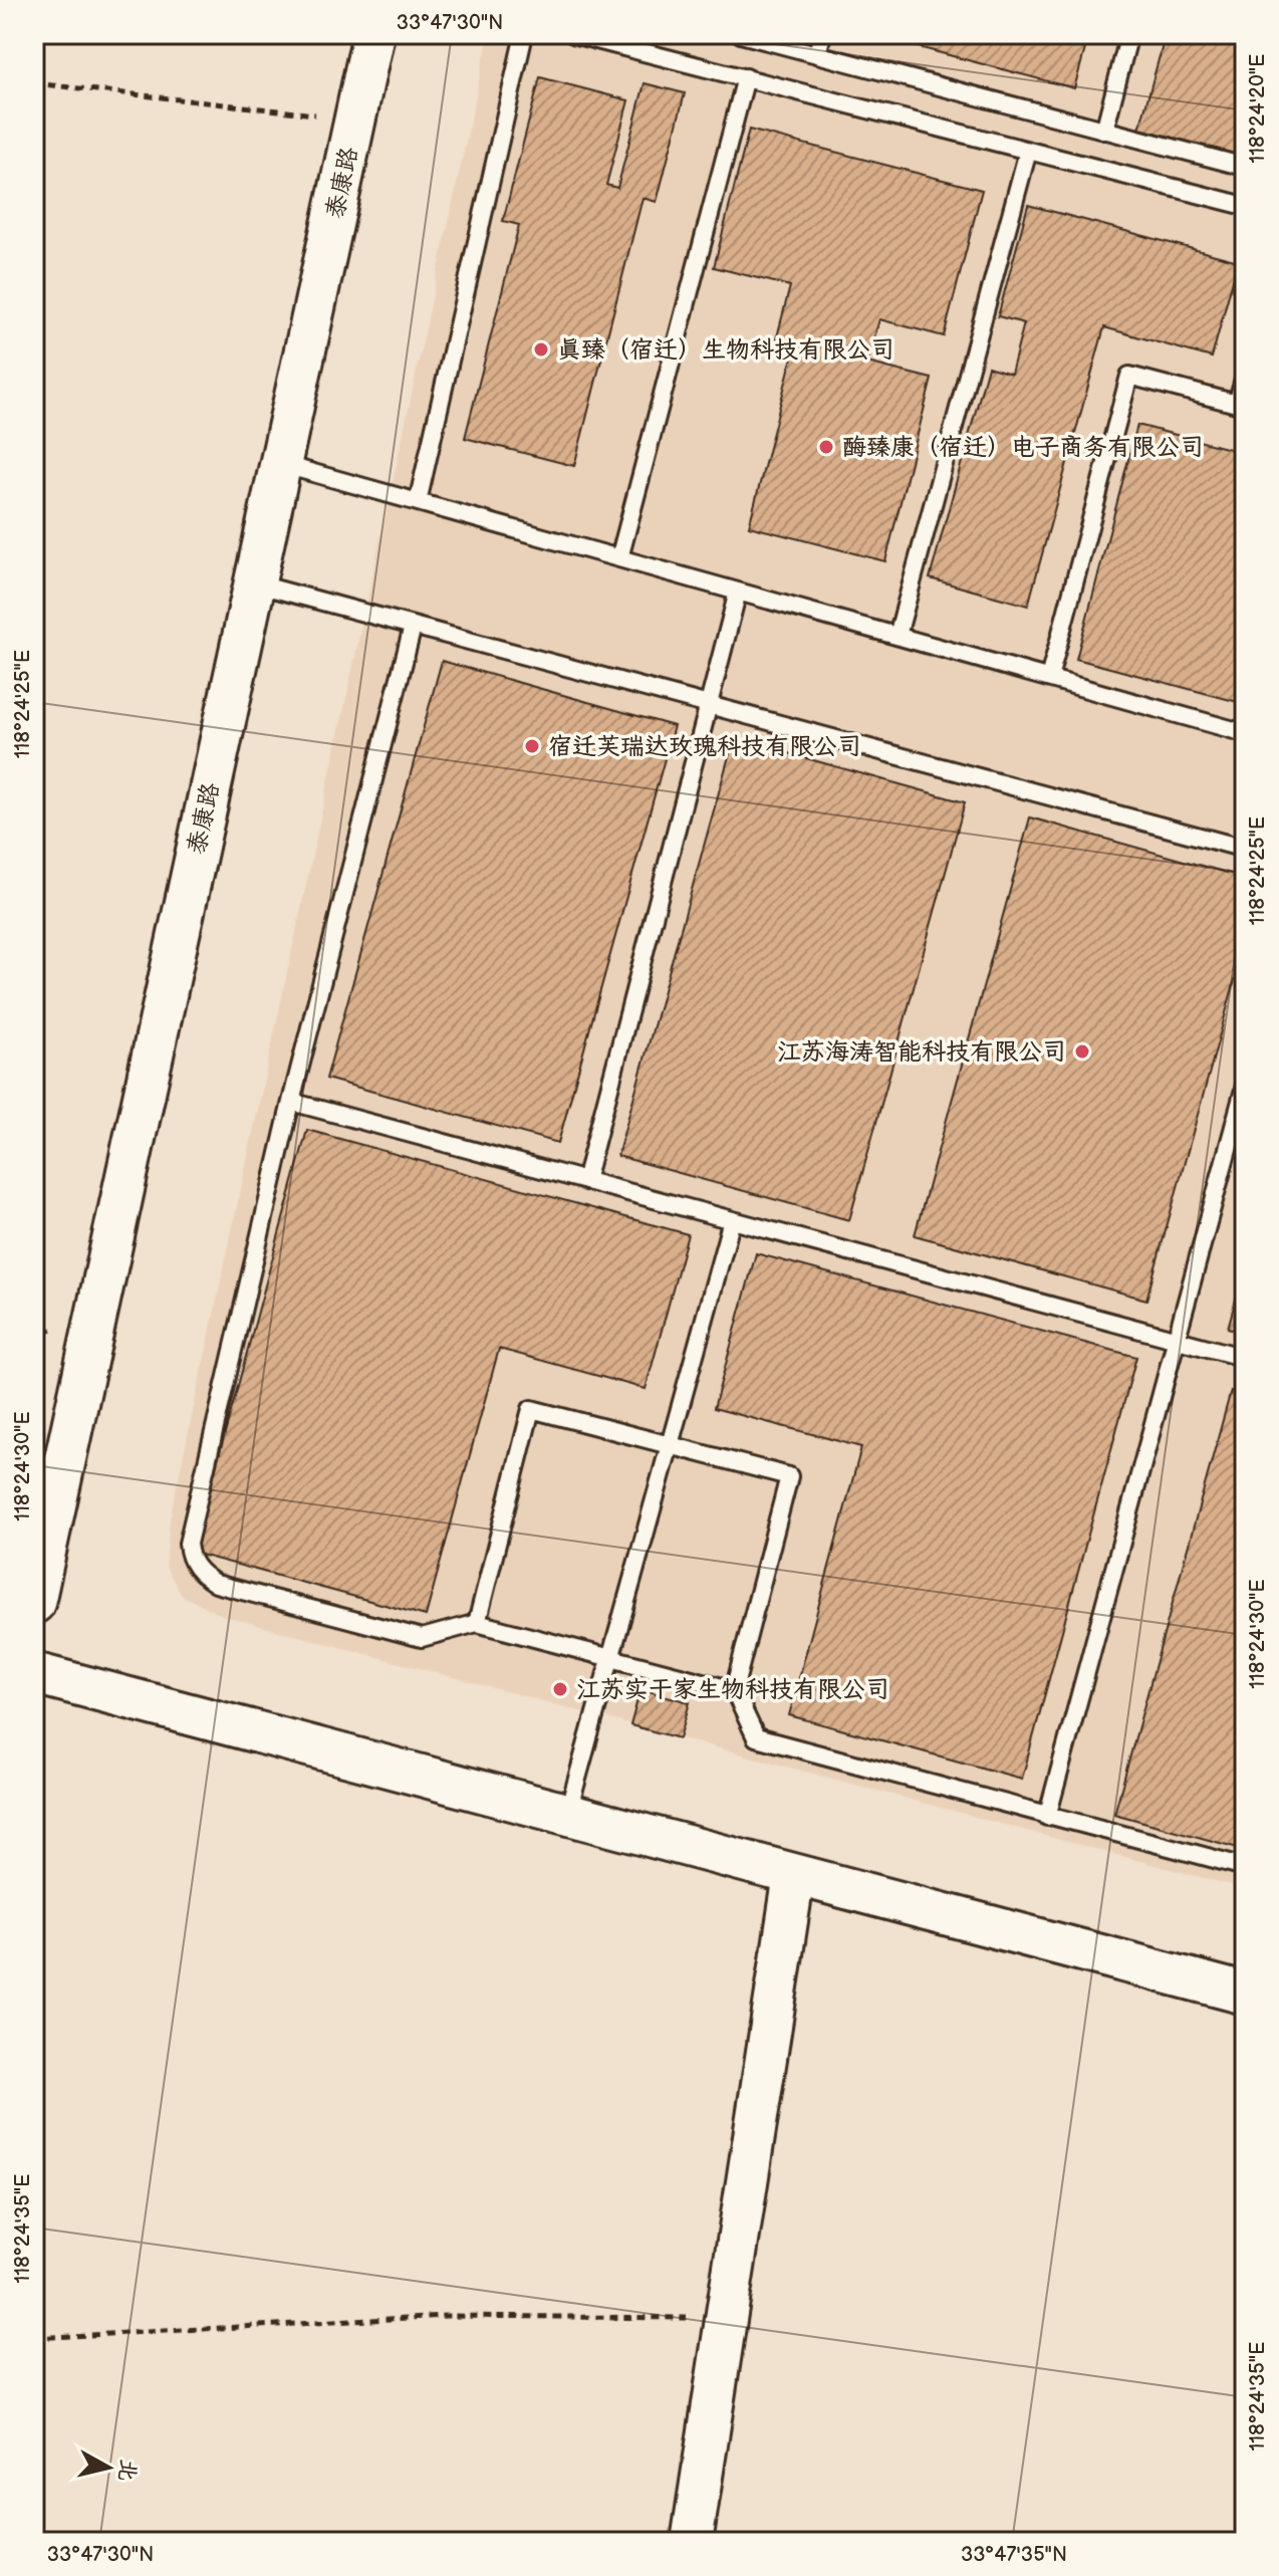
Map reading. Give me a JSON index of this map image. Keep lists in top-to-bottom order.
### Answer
{
  "streets": {
    "street": ["泰康路"]
  },
  "places": [
    "真臻（宿迁）生物科技有限公司",
    "酶臻康（宿迁）电子商务有限公司",
    "宿迁芙瑞达玫瑰科技有限公司",
    "江苏海涛智能科技有限公司",
    "江苏实干家生物科技有限公司"
  ],
  "north": "right",
  "coordinates": [
    "33°47'30\"N",
    "118°24'20\"E",
    "118°24'25\"E",
    "118°24'30\"E",
    "118°24'35\"E",
    "33°47'35\"N"
  ]
}
